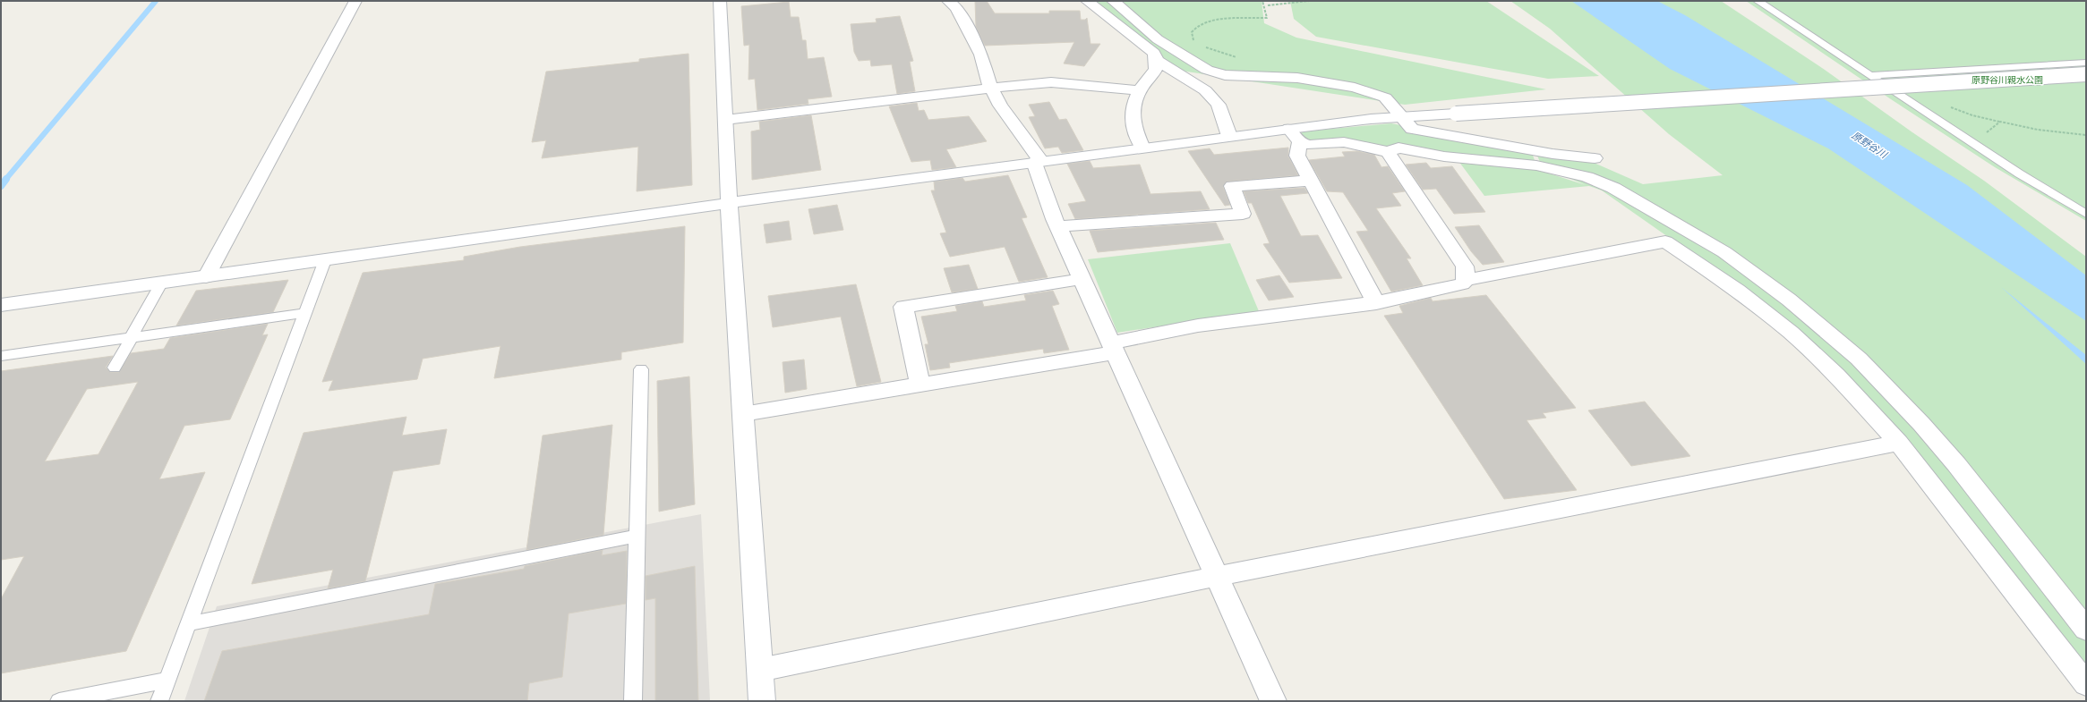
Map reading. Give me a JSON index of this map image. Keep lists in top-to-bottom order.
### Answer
{
  "water": ["原野谷川"],
  "parks": ["原野谷川親水公園"]
}
